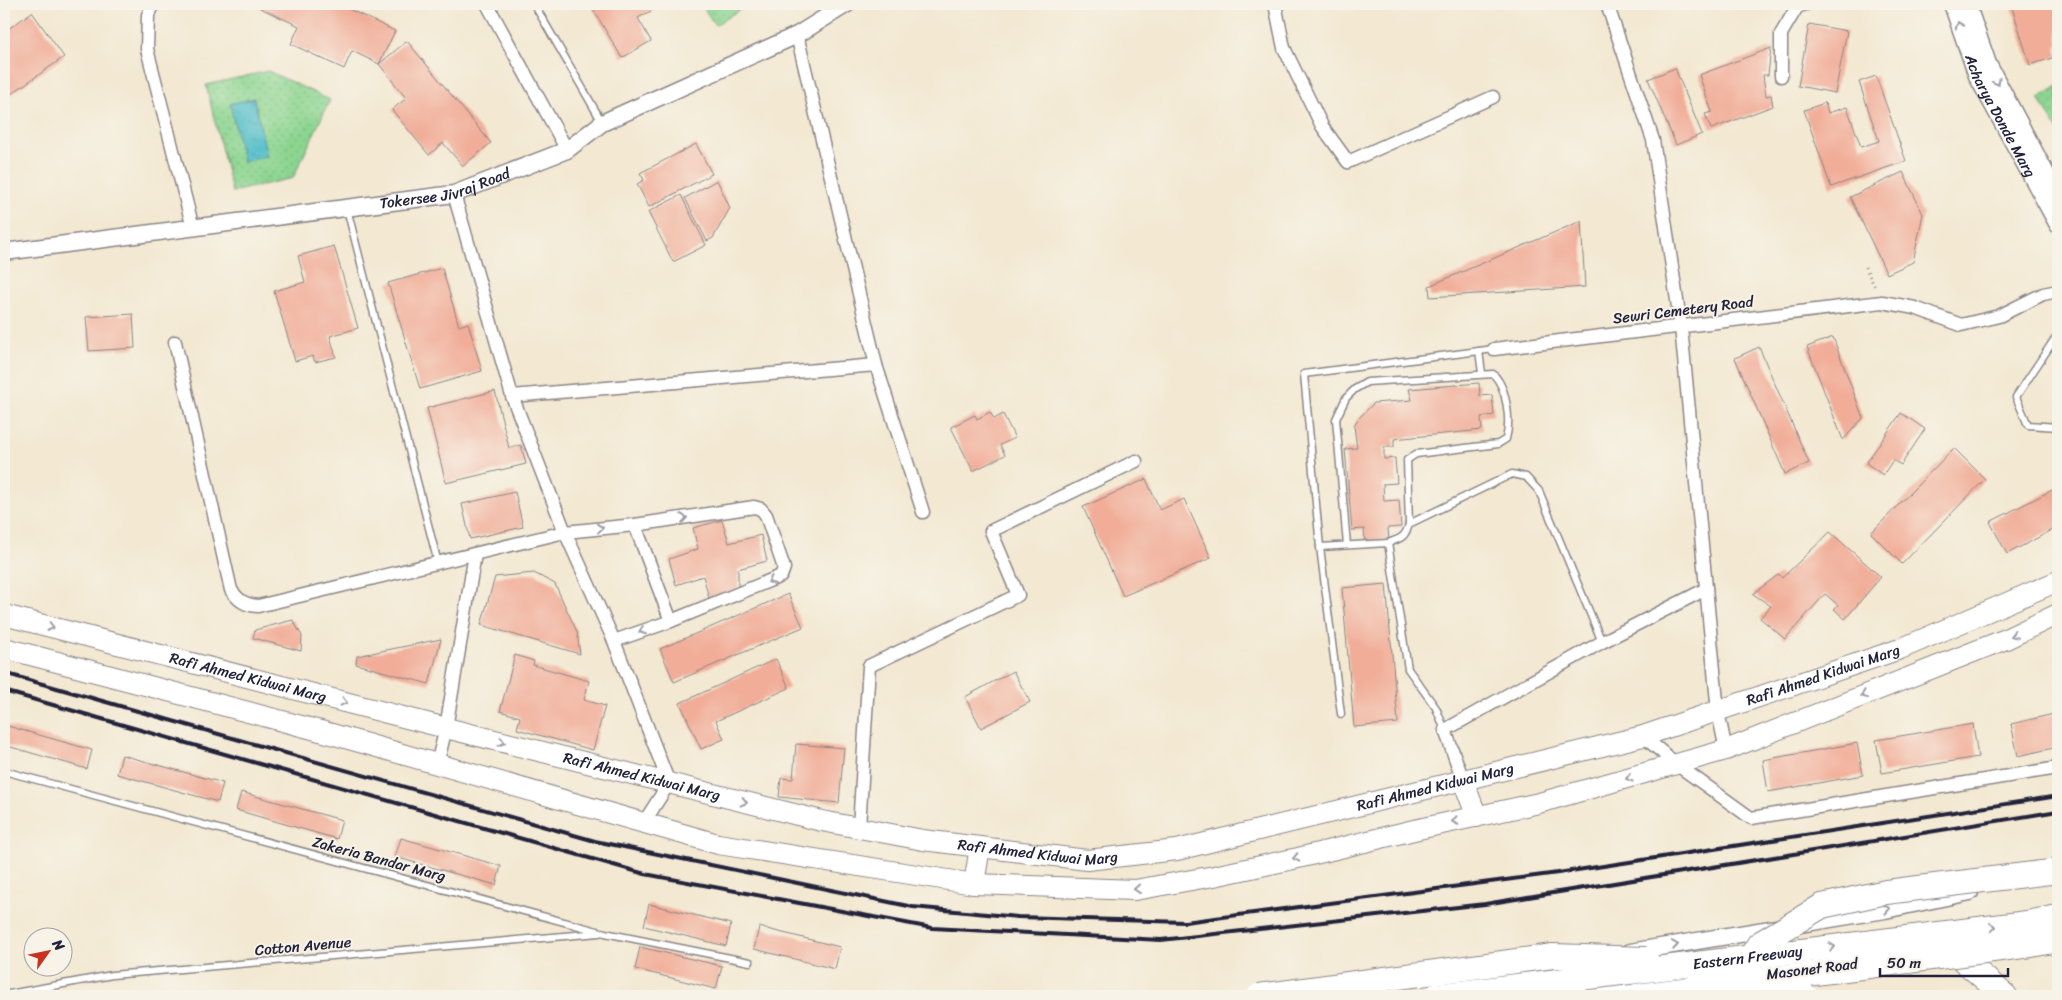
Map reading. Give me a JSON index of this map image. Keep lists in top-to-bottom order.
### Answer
{
  "streets": {
    "highway": ["Eastern Freeway"],
    "main road": ["Rafi Ahmed Kidwai Marg"],
    "street": [
      "Acharya Donde Marg",
      "Tokersee Jivraj Road",
      "Sewri Cemetery Road",
      "Masonet Road"
    ],
    "lane": ["Zakeria Bandar Marg", "Cotton Avenue"]
  },
  "crossings": [
    ["Zakeria Bandar Marg", "Cotton Avenue"]
  ],
  "scale_bar": "50 m",
  "north": "top right"
}
